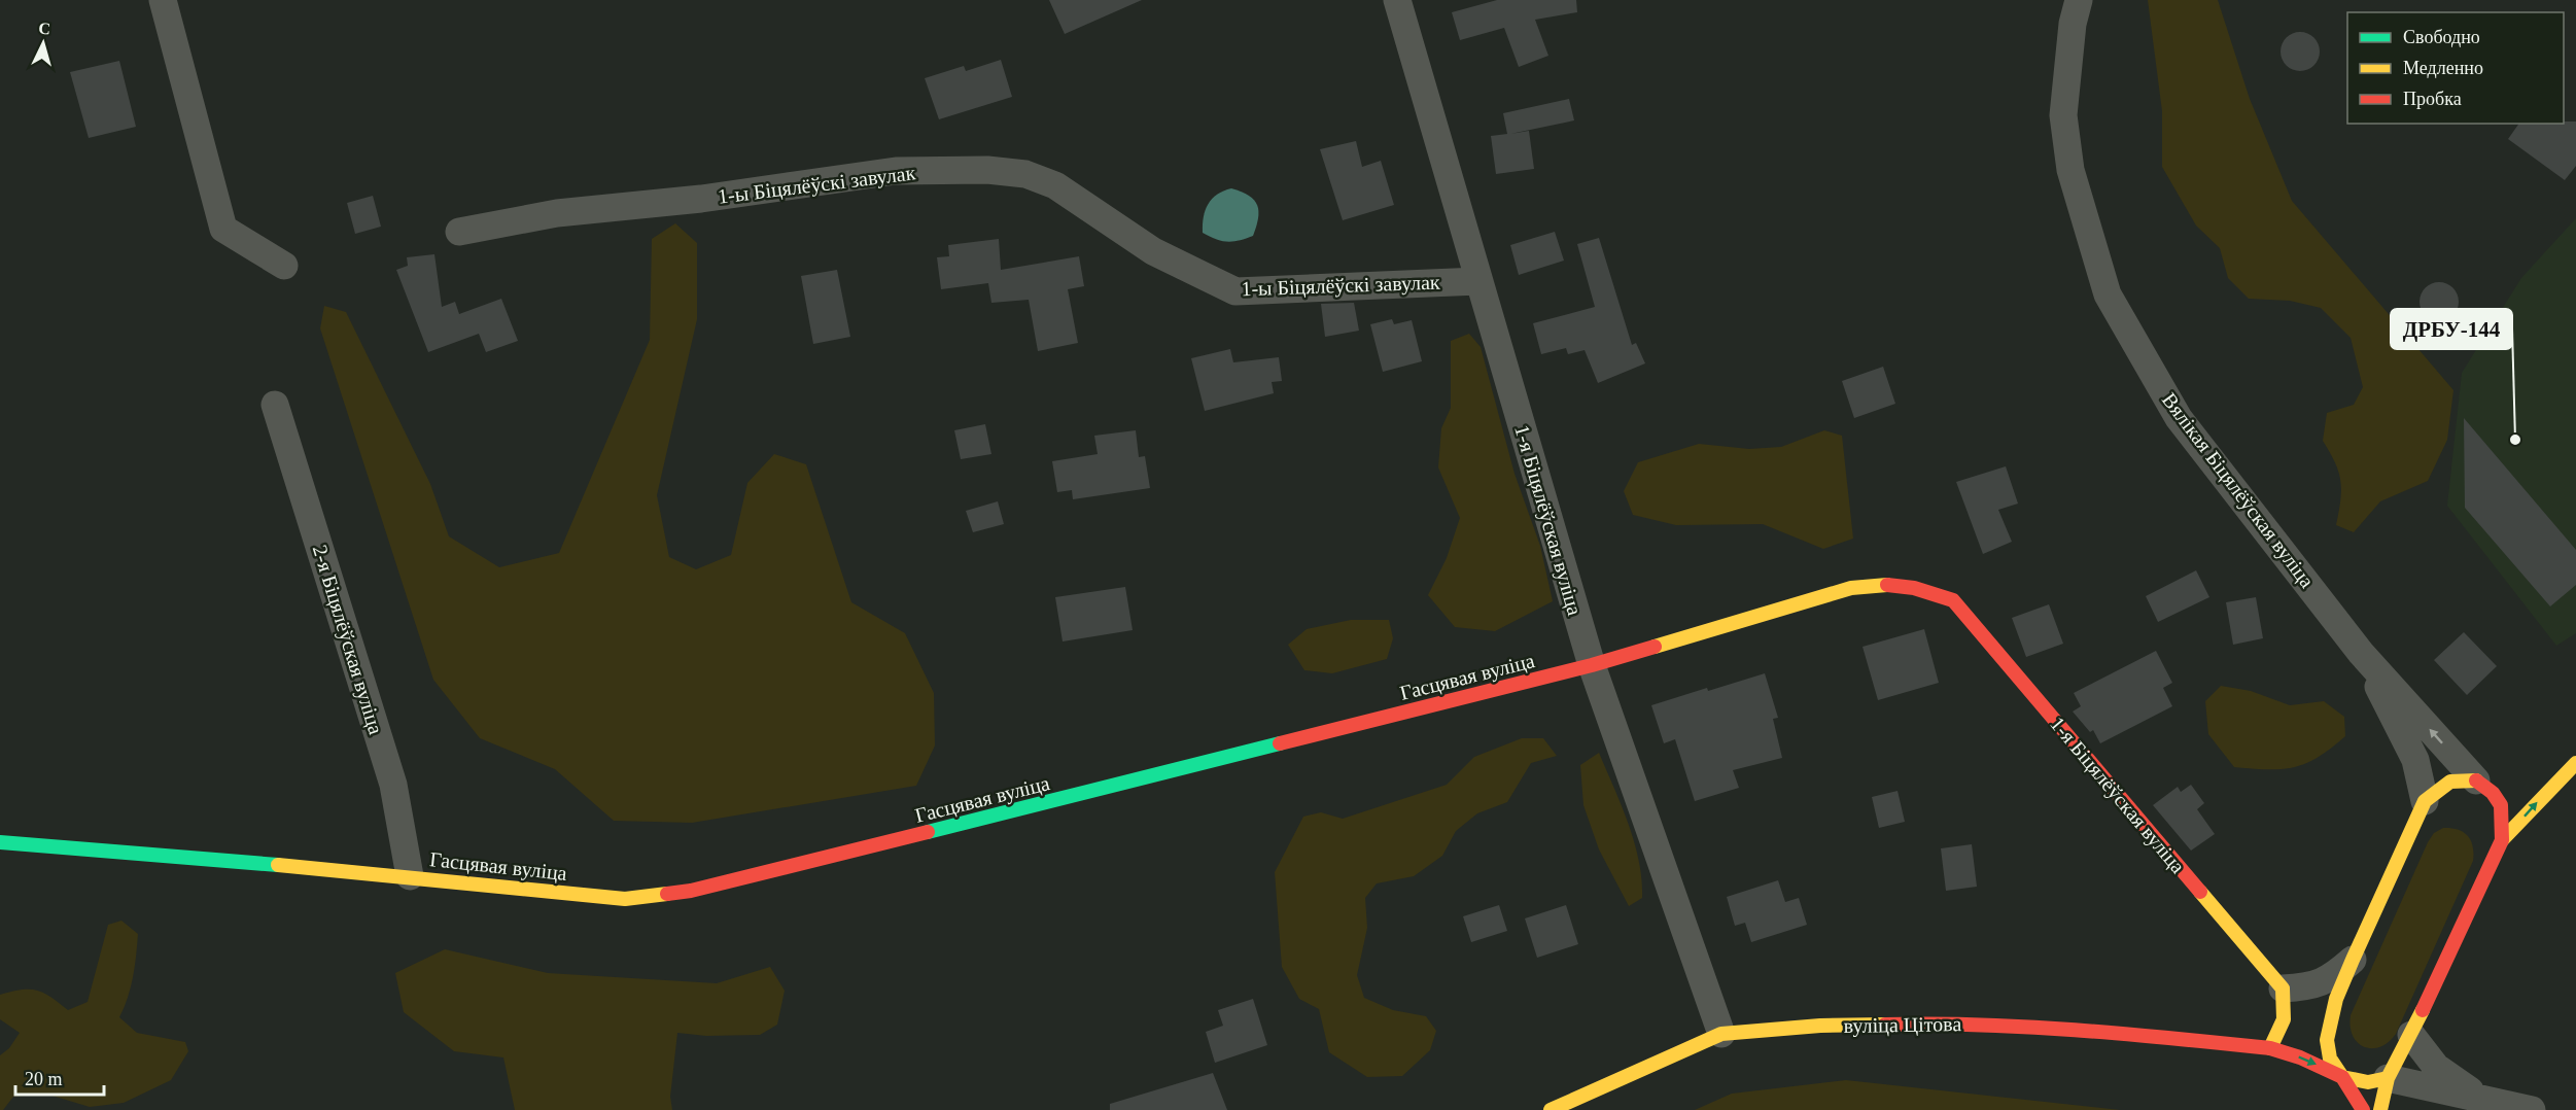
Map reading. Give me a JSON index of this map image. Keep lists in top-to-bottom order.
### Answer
{
  "streets": {
    "street": [
      "1-ы Біцялёўскі завулак",
      "Вялікая Біцялёўская вуліца",
      "1-я Біцялёўская вуліца",
      "2-я Біцялёўская вуліца",
      "Гасцявая вуліца",
      "вуліца Цітова"
    ]
  },
  "crossings": [
    ["1-ы Біцялёўскі завулак", "1-я Біцялёўская вуліца"],
    ["1-я Біцялёўская вуліца", "Гасцявая вуліца"],
    ["1-я Біцялёўская вуліца", "вуліца Цітова"],
    ["2-я Біцялёўская вуліца", "Гасцявая вуліца"]
  ],
  "places": ["ДРБУ-144"],
  "legend": ["Свободно", "Медленно", "Пробка"],
  "scale_bar": "20 m",
  "north": "top"
}
